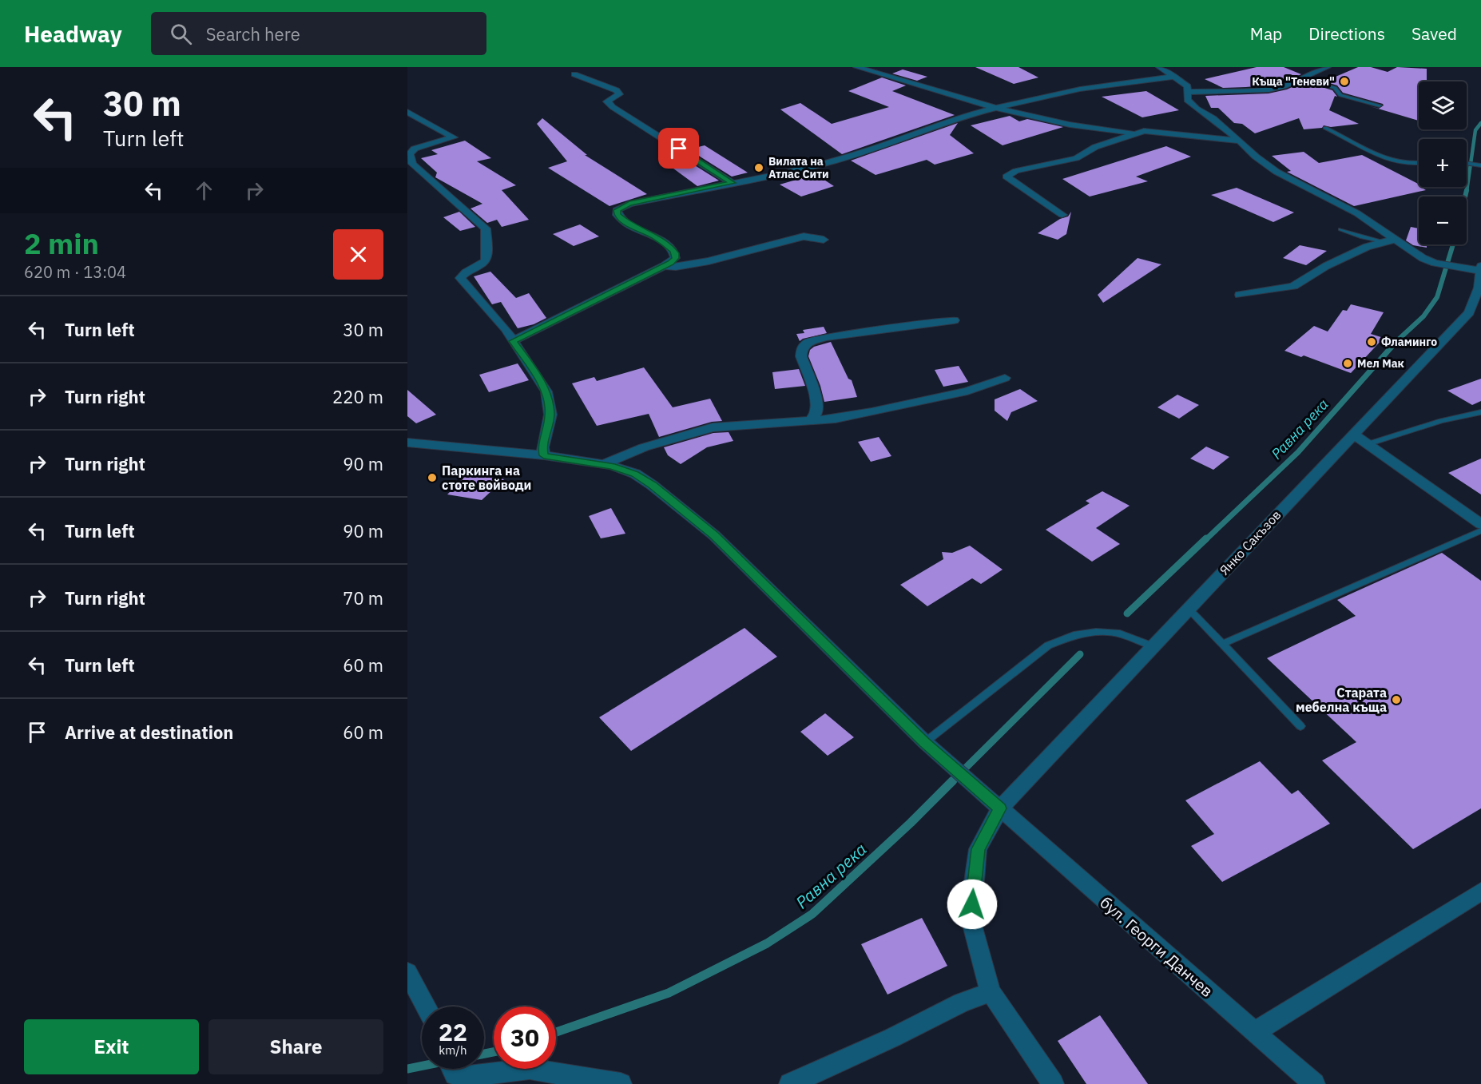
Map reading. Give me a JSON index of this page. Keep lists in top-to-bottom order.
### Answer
{
  "streets": {
    "street": ["Янко Сакъзов", "бул. Георги Данчев"]
  },
  "crossings": [
    ["Янко Сакъзов", "бул. Георги Данчев"]
  ],
  "water": ["Равна река"],
  "places": [
    "Къща \"Теневи\"",
    "Вилата на Атлас Сити",
    "Фламинго",
    "Мел Мак",
    "Паркинга на стоте войводи",
    "Старата мебелна къща"
  ],
  "page": {
    "header": "Headway",
    "search": "Search here",
    "nav": ["Map", "Directions", "Saved"],
    "turn": ["30 m", "Turn left"],
    "map_buttons": ["+", "−"],
    "heading": ["2 min", "620 m · 13:04"],
    "list": [
      {
        "name": "Turn left",
        "value": "30 m"
      },
      {
        "name": "Turn right",
        "value": "220 m"
      },
      {
        "name": "Turn right",
        "value": "90 m"
      },
      {
        "name": "Turn left",
        "value": "90 m"
      },
      {
        "name": "Turn right",
        "value": "70 m"
      },
      {
        "name": "Turn left",
        "value": "60 m"
      },
      {
        "name": "Arrive at destination",
        "value": "60 m"
      }
    ],
    "speed": "22 km/h",
    "limit": "30",
    "buttons": ["Exit", "Share"]
  }
}
